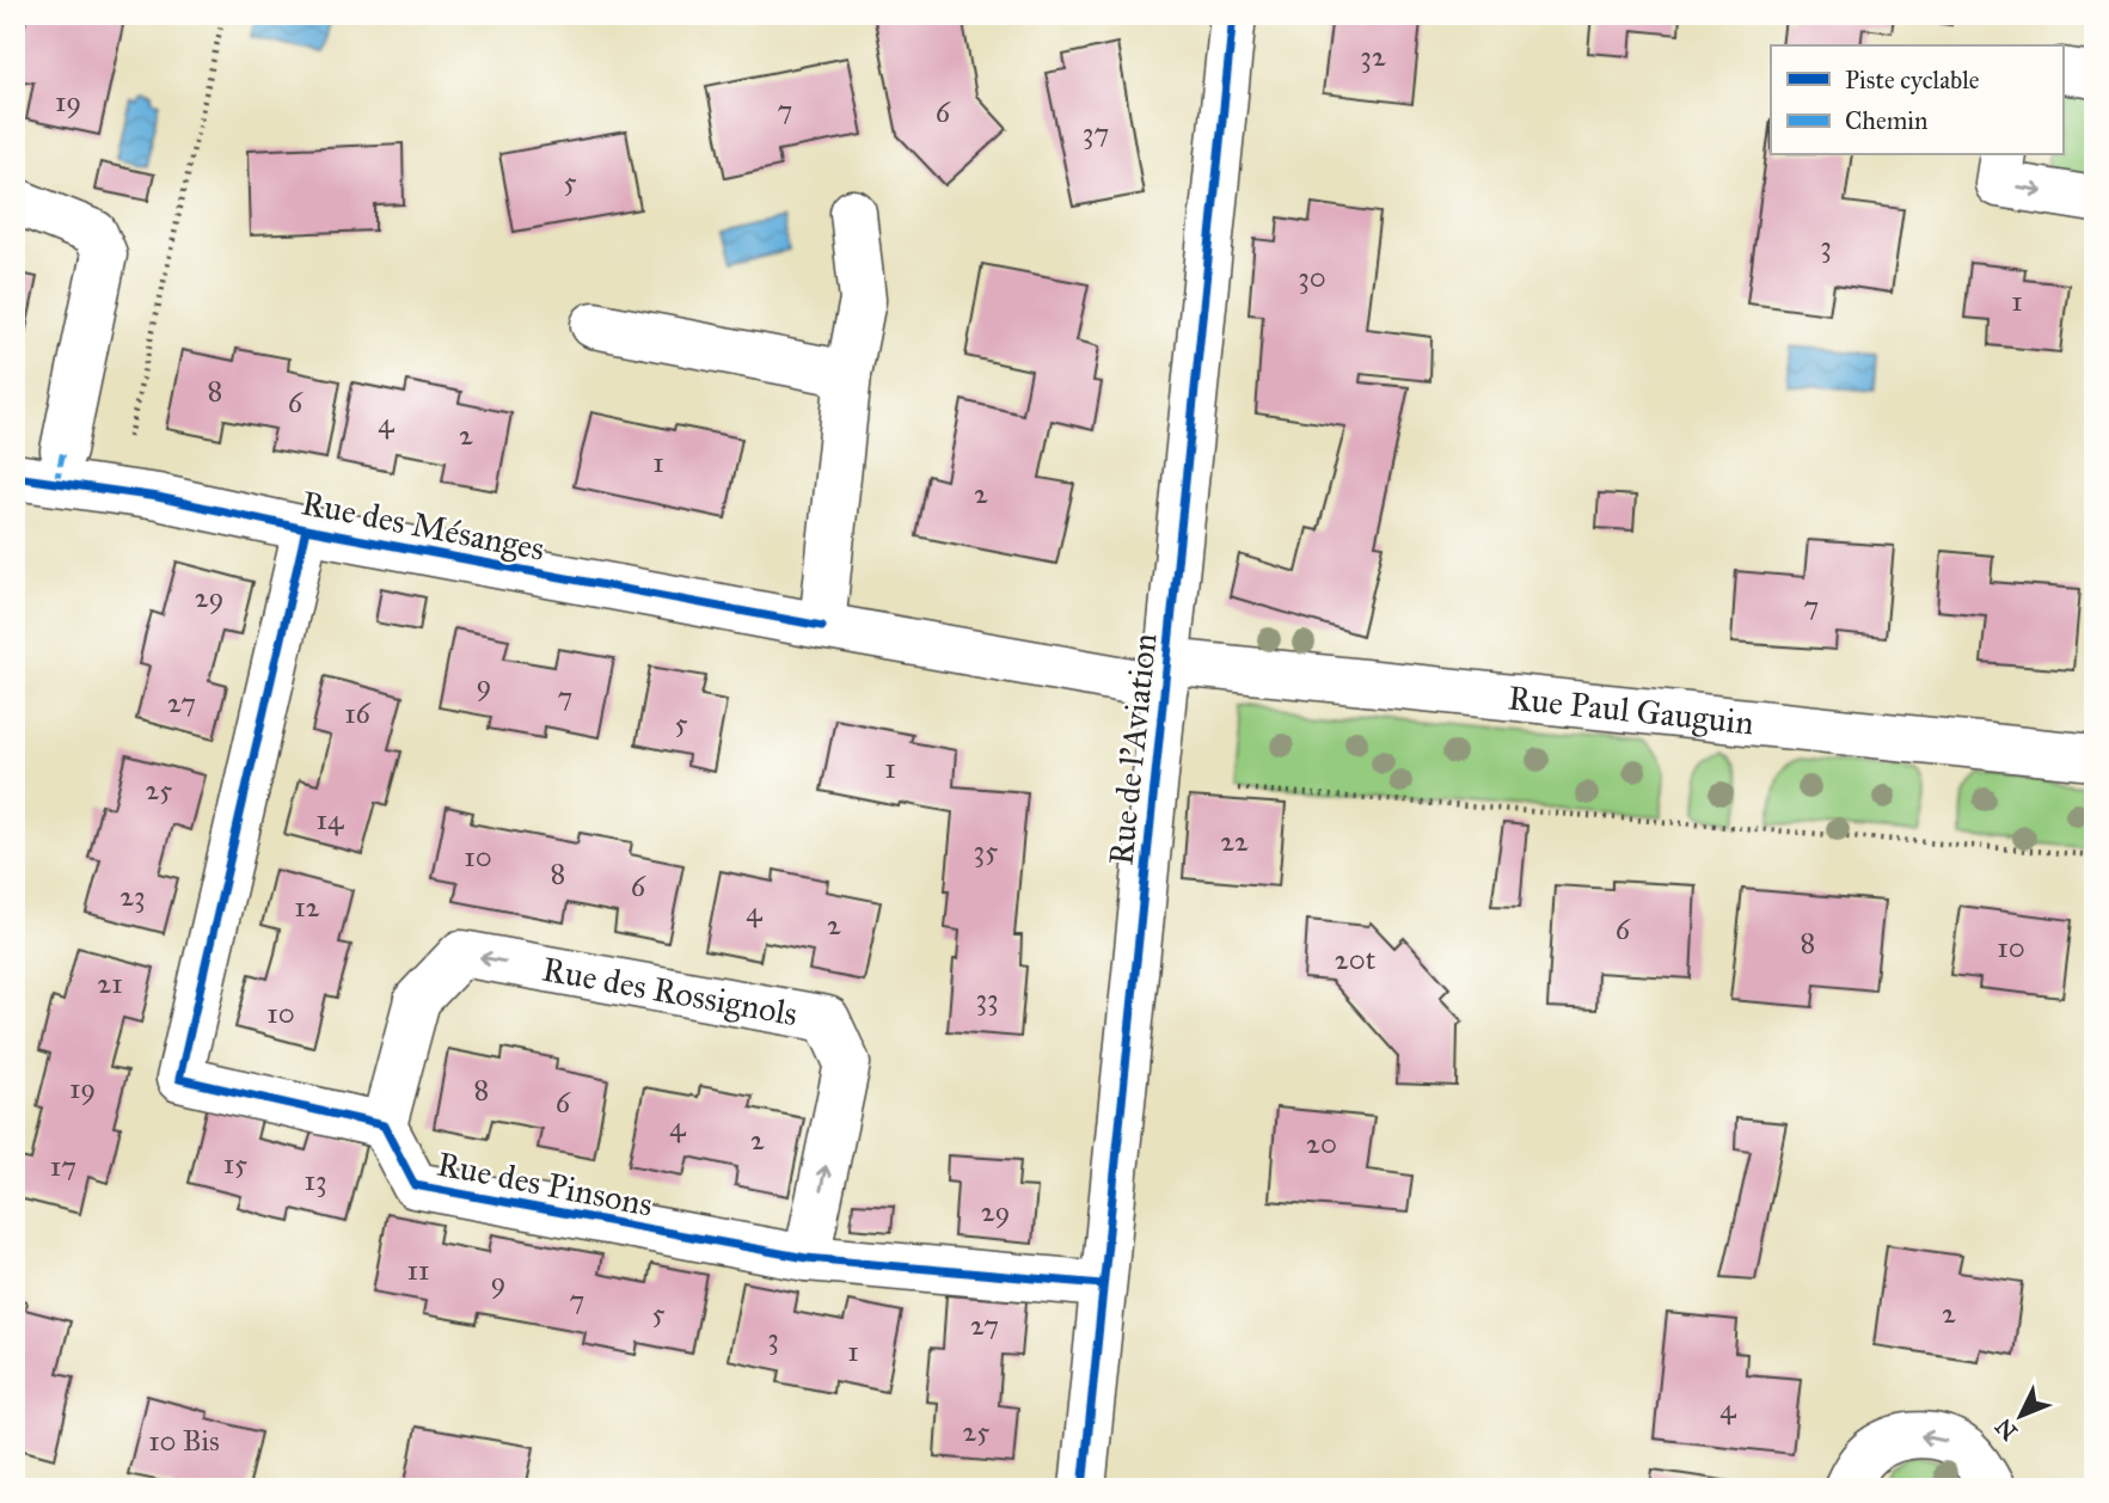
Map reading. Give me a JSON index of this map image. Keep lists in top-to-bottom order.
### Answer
{
  "streets": {
    "street": [
      "Rue des Mésanges",
      "Rue Paul Gauguin",
      "Rue de l'Aviation",
      "Rue des Rossignols",
      "Rue des Pinsons"
    ]
  },
  "crossings": [
    ["Rue des Mésanges", "Rue Paul Gauguin"],
    ["Rue des Mésanges", "Rue de l'Aviation"],
    ["Rue Paul Gauguin", "Rue de l'Aviation"],
    ["Rue de l'Aviation", "Rue des Pinsons"],
    ["Rue des Rossignols", "Rue des Pinsons"]
  ],
  "house_numbers": [
    "32",
    "19",
    "7",
    "6",
    "37",
    "5",
    "3",
    "30",
    "1",
    "8",
    "6",
    "4",
    "2",
    "1",
    "2",
    "29",
    "7",
    "9",
    "7",
    "27",
    "16",
    "5",
    "1",
    "25",
    "14",
    "22",
    "35",
    "10",
    "8",
    "6",
    "23",
    "12",
    "4",
    "2",
    "6",
    "8",
    "10",
    "20t",
    "21",
    "33",
    "10",
    "19",
    "8",
    "6",
    "4",
    "2",
    "20",
    "15",
    "17",
    "13",
    "29",
    "11",
    "9",
    "7",
    "5",
    "2",
    "27",
    "3",
    "1",
    "4",
    "25",
    "10 Bis"
  ],
  "legend": ["Piste cyclable", "Chemin"],
  "north": "bottom left"
}
